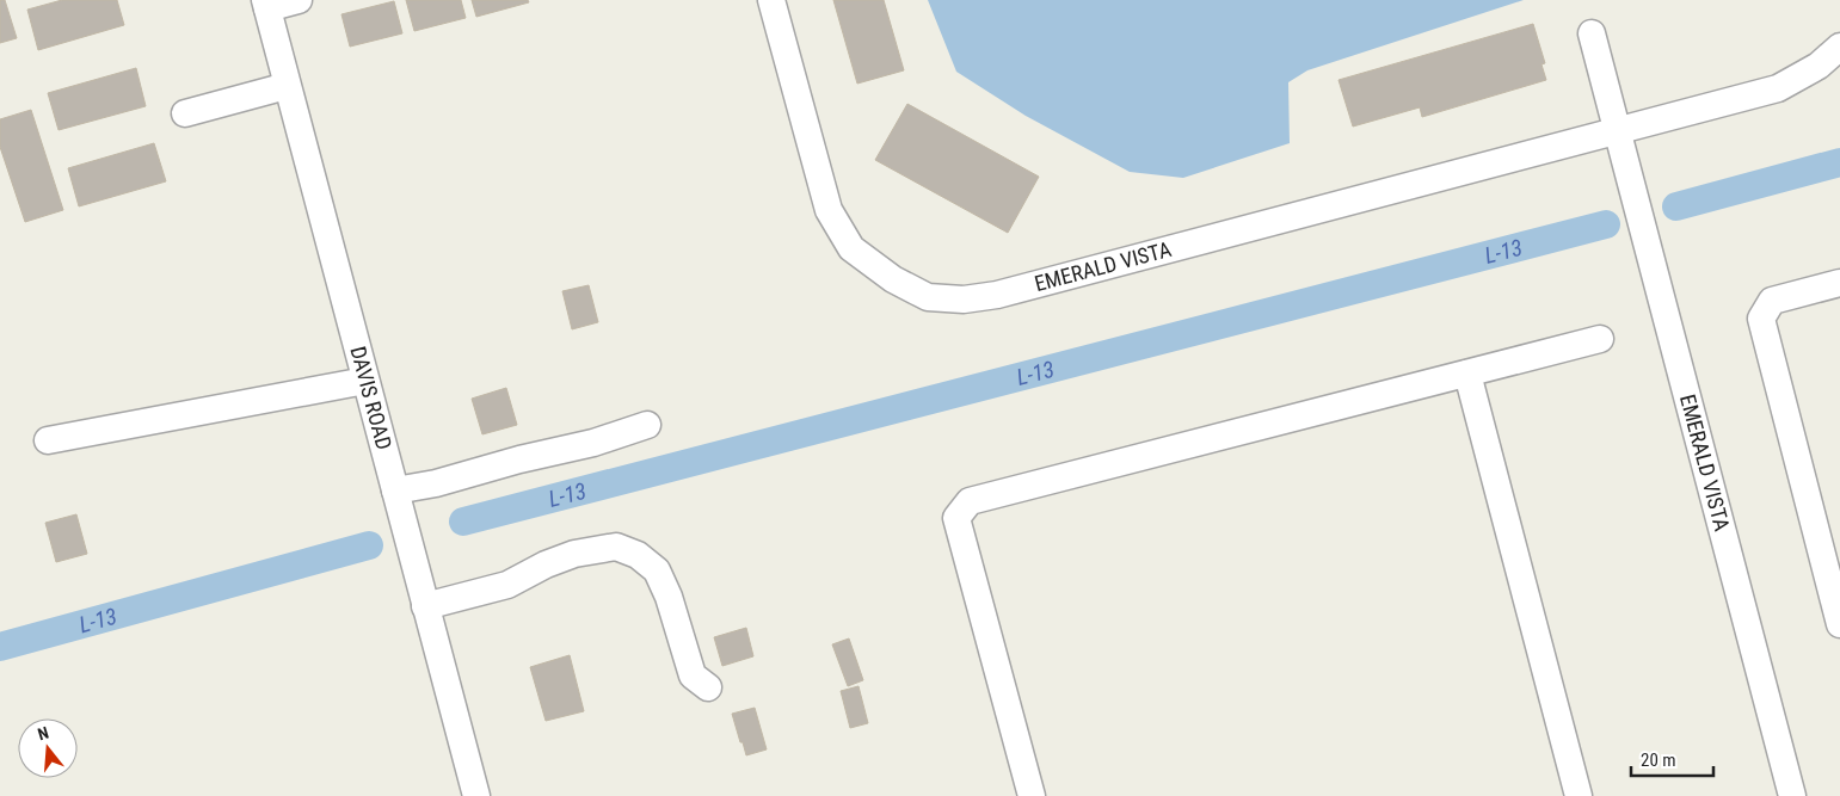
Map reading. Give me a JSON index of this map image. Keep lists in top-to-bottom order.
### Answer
{
  "streets": {
    "street": ["EMERALD VISTA", "DAVIS ROAD"]
  },
  "water": ["L-13"],
  "scale_bar": "20 m",
  "north": "top"
}
